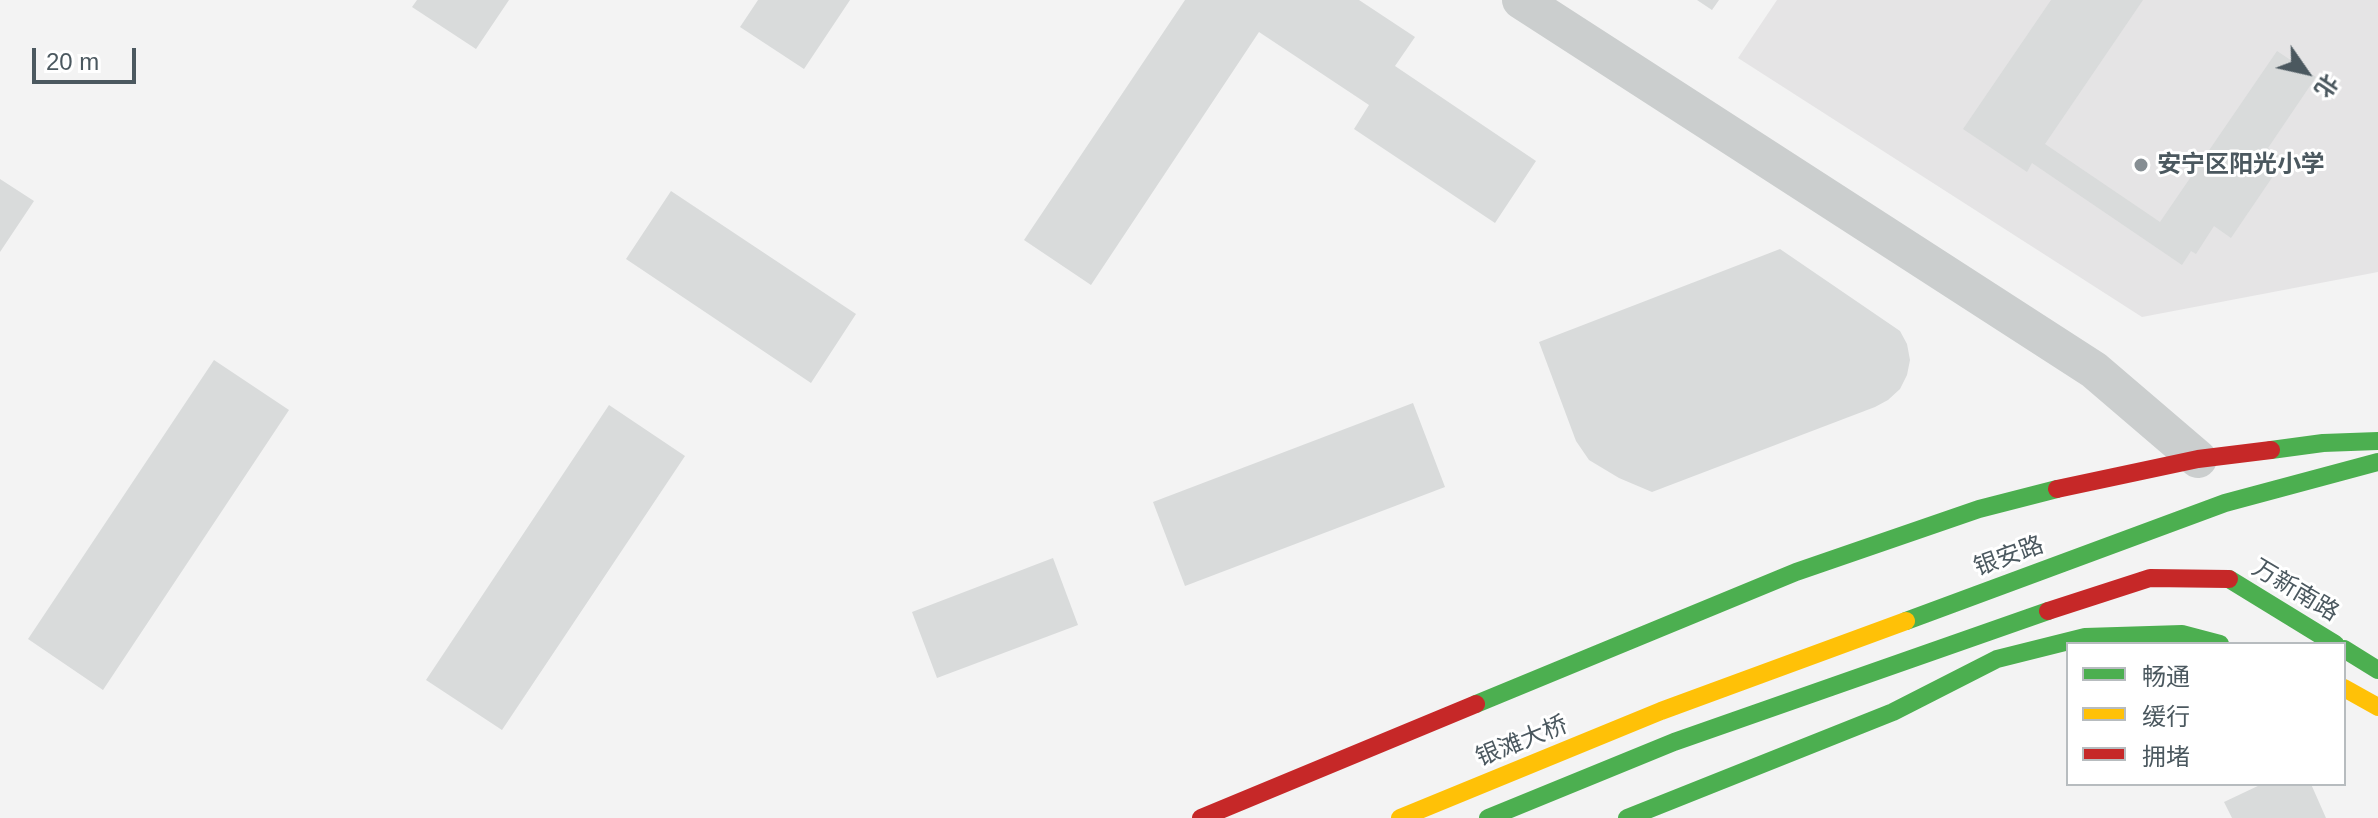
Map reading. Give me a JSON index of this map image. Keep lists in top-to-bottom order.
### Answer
{
  "streets": {
    "main road": ["银安路", "万新南路", "银滩大桥"]
  },
  "crossings": [
    ["银安路", "银滩大桥"]
  ],
  "places": ["安宁区阳光小学"],
  "legend": ["畅通", "缓行", "拥堵"],
  "scale_bar": "20 m",
  "north": "bottom right"
}
